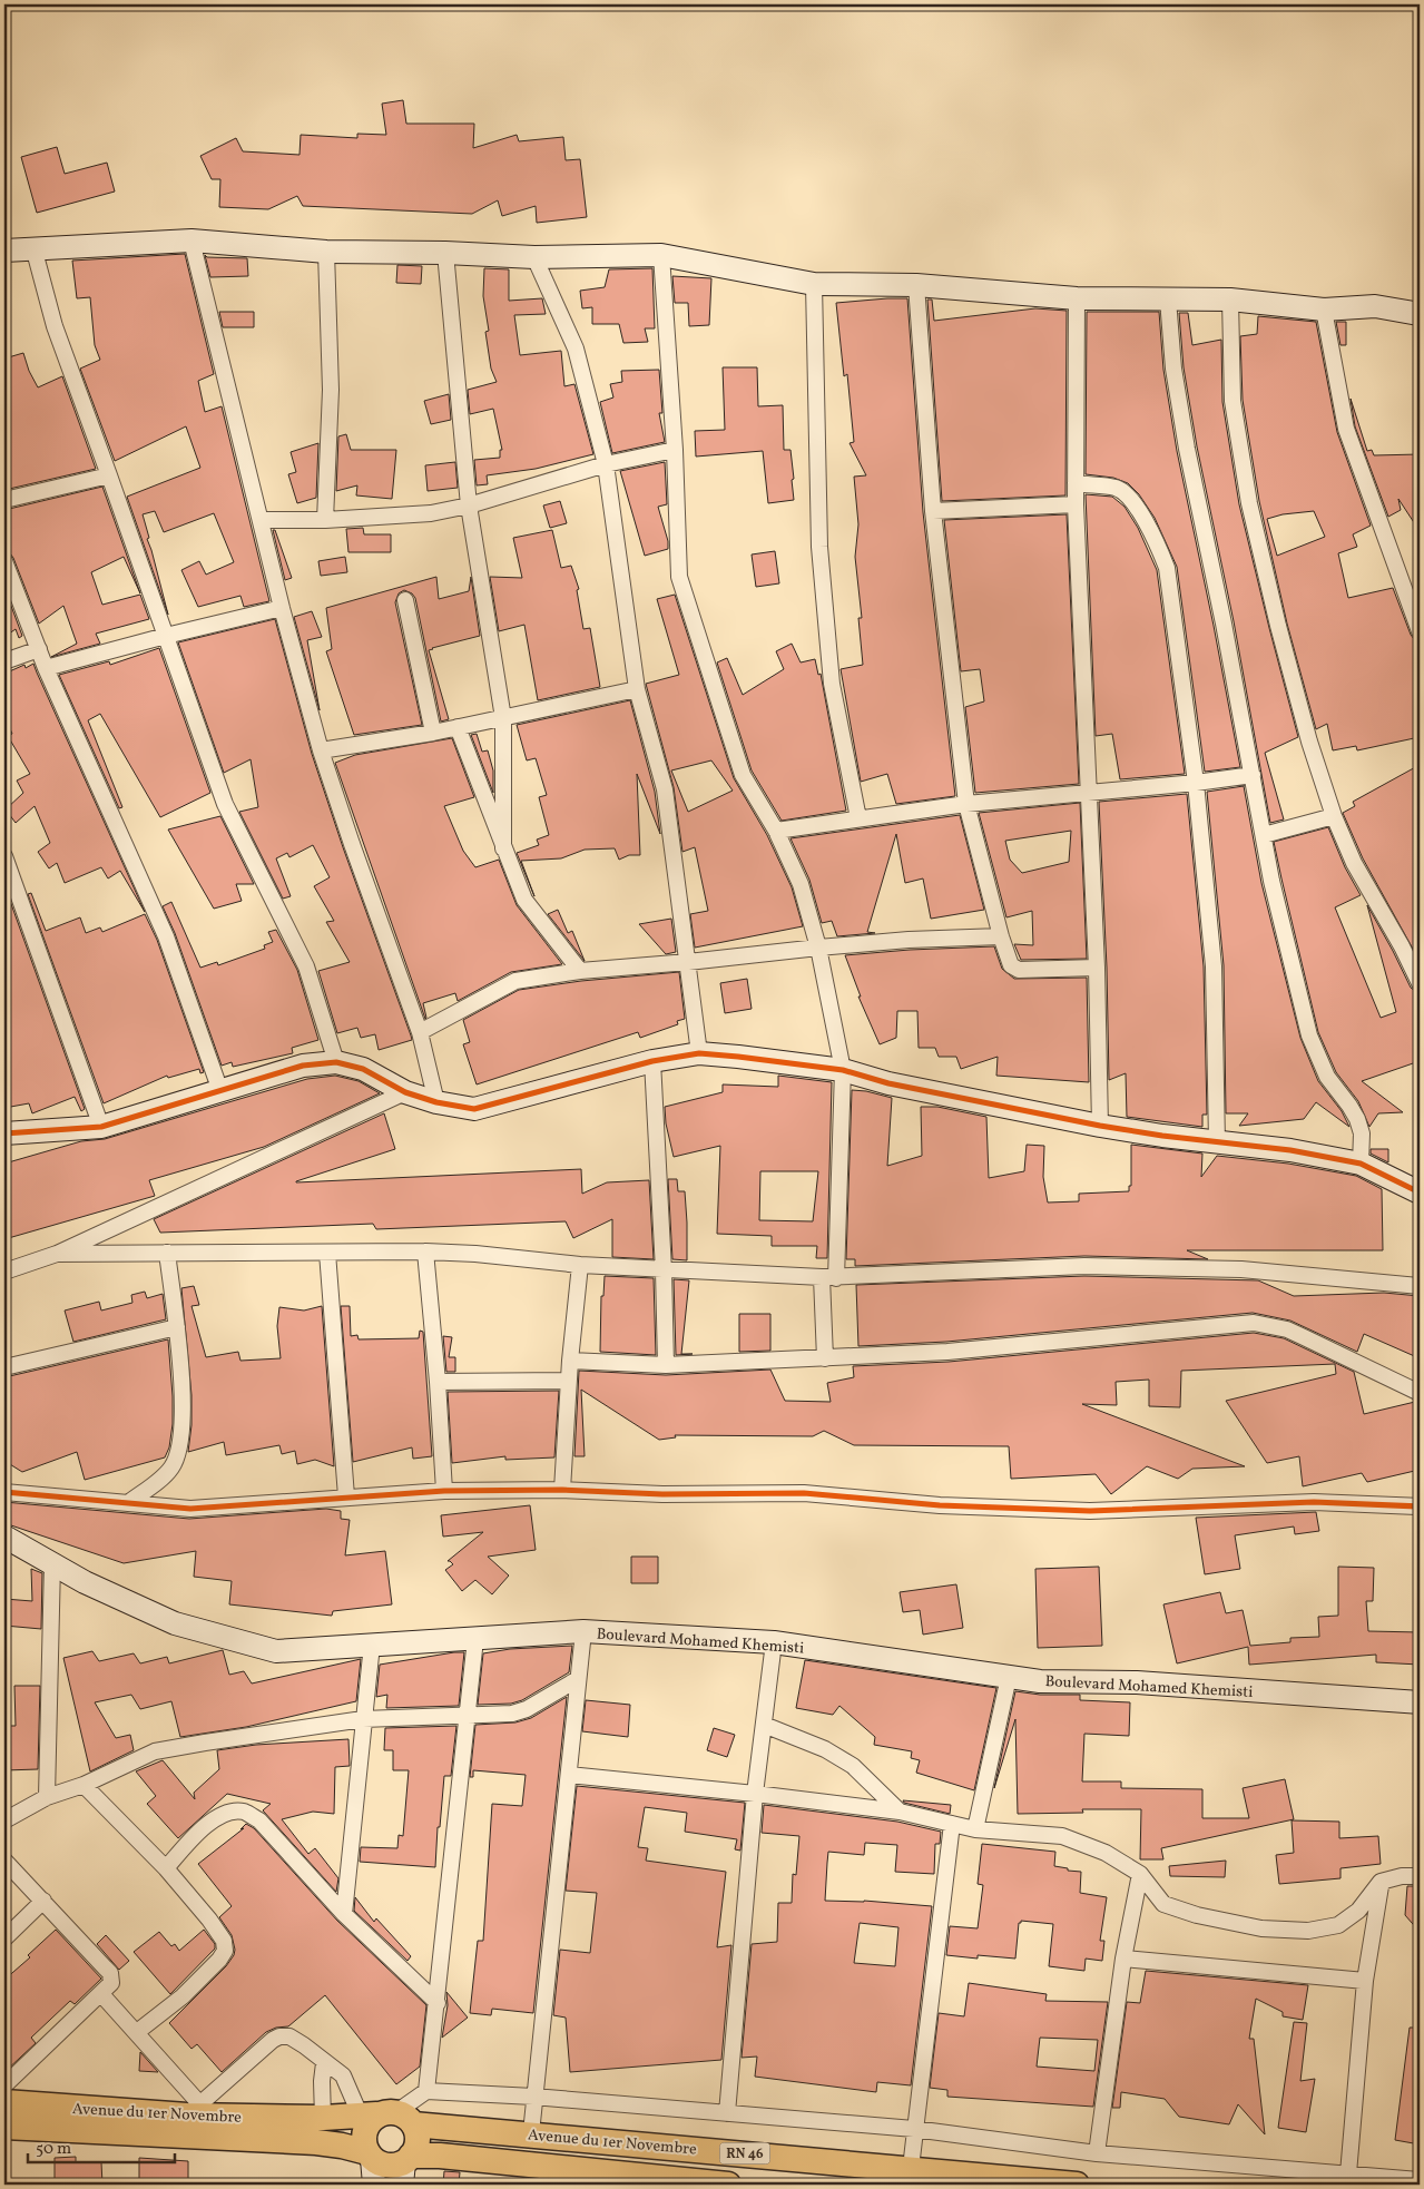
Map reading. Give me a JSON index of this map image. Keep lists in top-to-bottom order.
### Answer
{
  "streets": {
    "main road": ["Boulevard Mohamed Khemisti", "Avenue du 1er Novembre", "RN 46"]
  },
  "scale_bar": "50 m"
}
